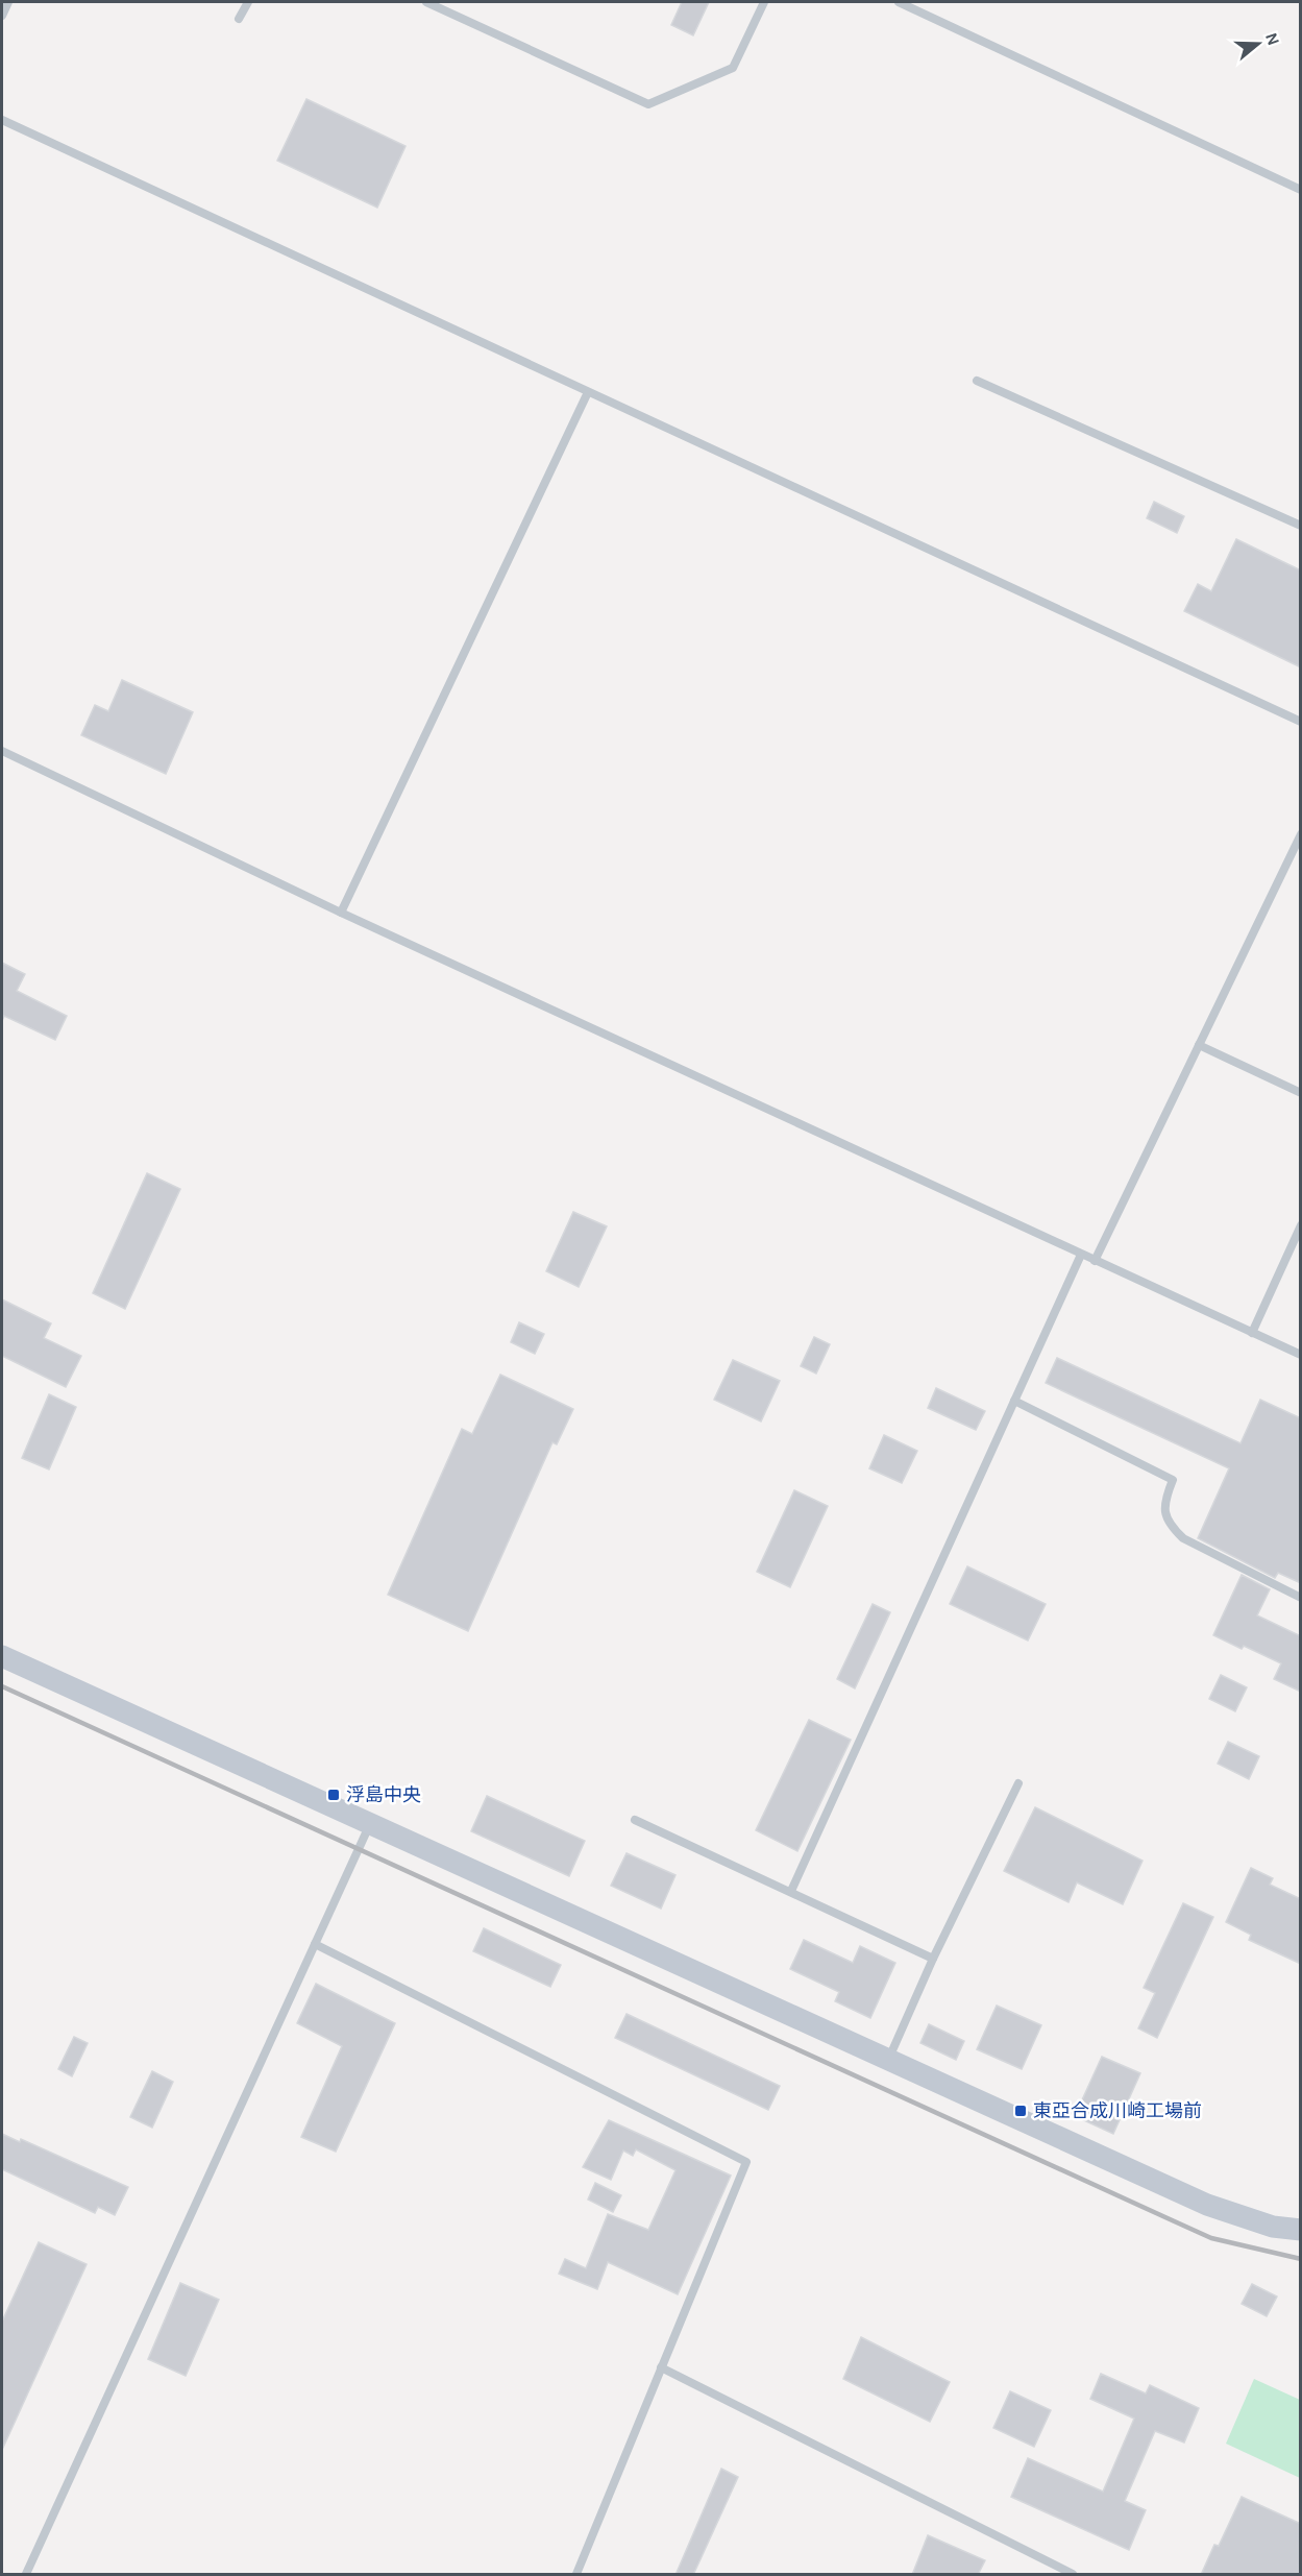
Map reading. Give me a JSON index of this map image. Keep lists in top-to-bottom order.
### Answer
{
  "places": {
    "transit": ["浮島中央", "東亞合成川崎工場前"]
  },
  "north": "right"
}
